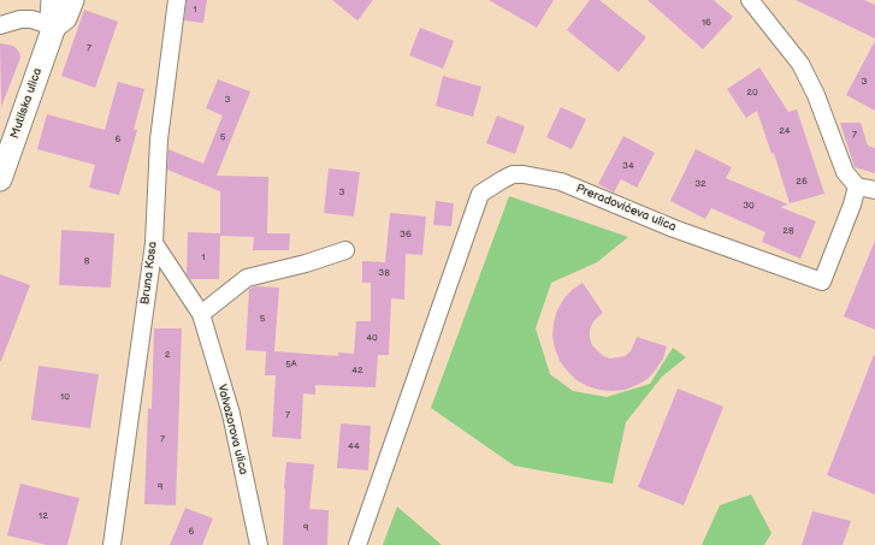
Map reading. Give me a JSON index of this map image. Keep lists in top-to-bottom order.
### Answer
{
  "streets": {
    "main road": ["Mutilska ulica"],
    "street": ["Preradovićeva ulica", "Bruna Kosa", "Valvazorova ulica"]
  },
  "crossings": [
    ["Bruna Kosa", "Valvazorova ulica"]
  ],
  "house_numbers": [
    "1",
    "16",
    "7",
    "3",
    "20",
    "3",
    "24",
    "7",
    "5",
    "6",
    "34",
    "26",
    "32",
    "3",
    "30",
    "28",
    "36",
    "1",
    "8",
    "38",
    "5",
    "40",
    "2",
    "5A",
    "42",
    "10",
    "7",
    "7",
    "44",
    "9",
    "12",
    "9",
    "6"
  ]
}
